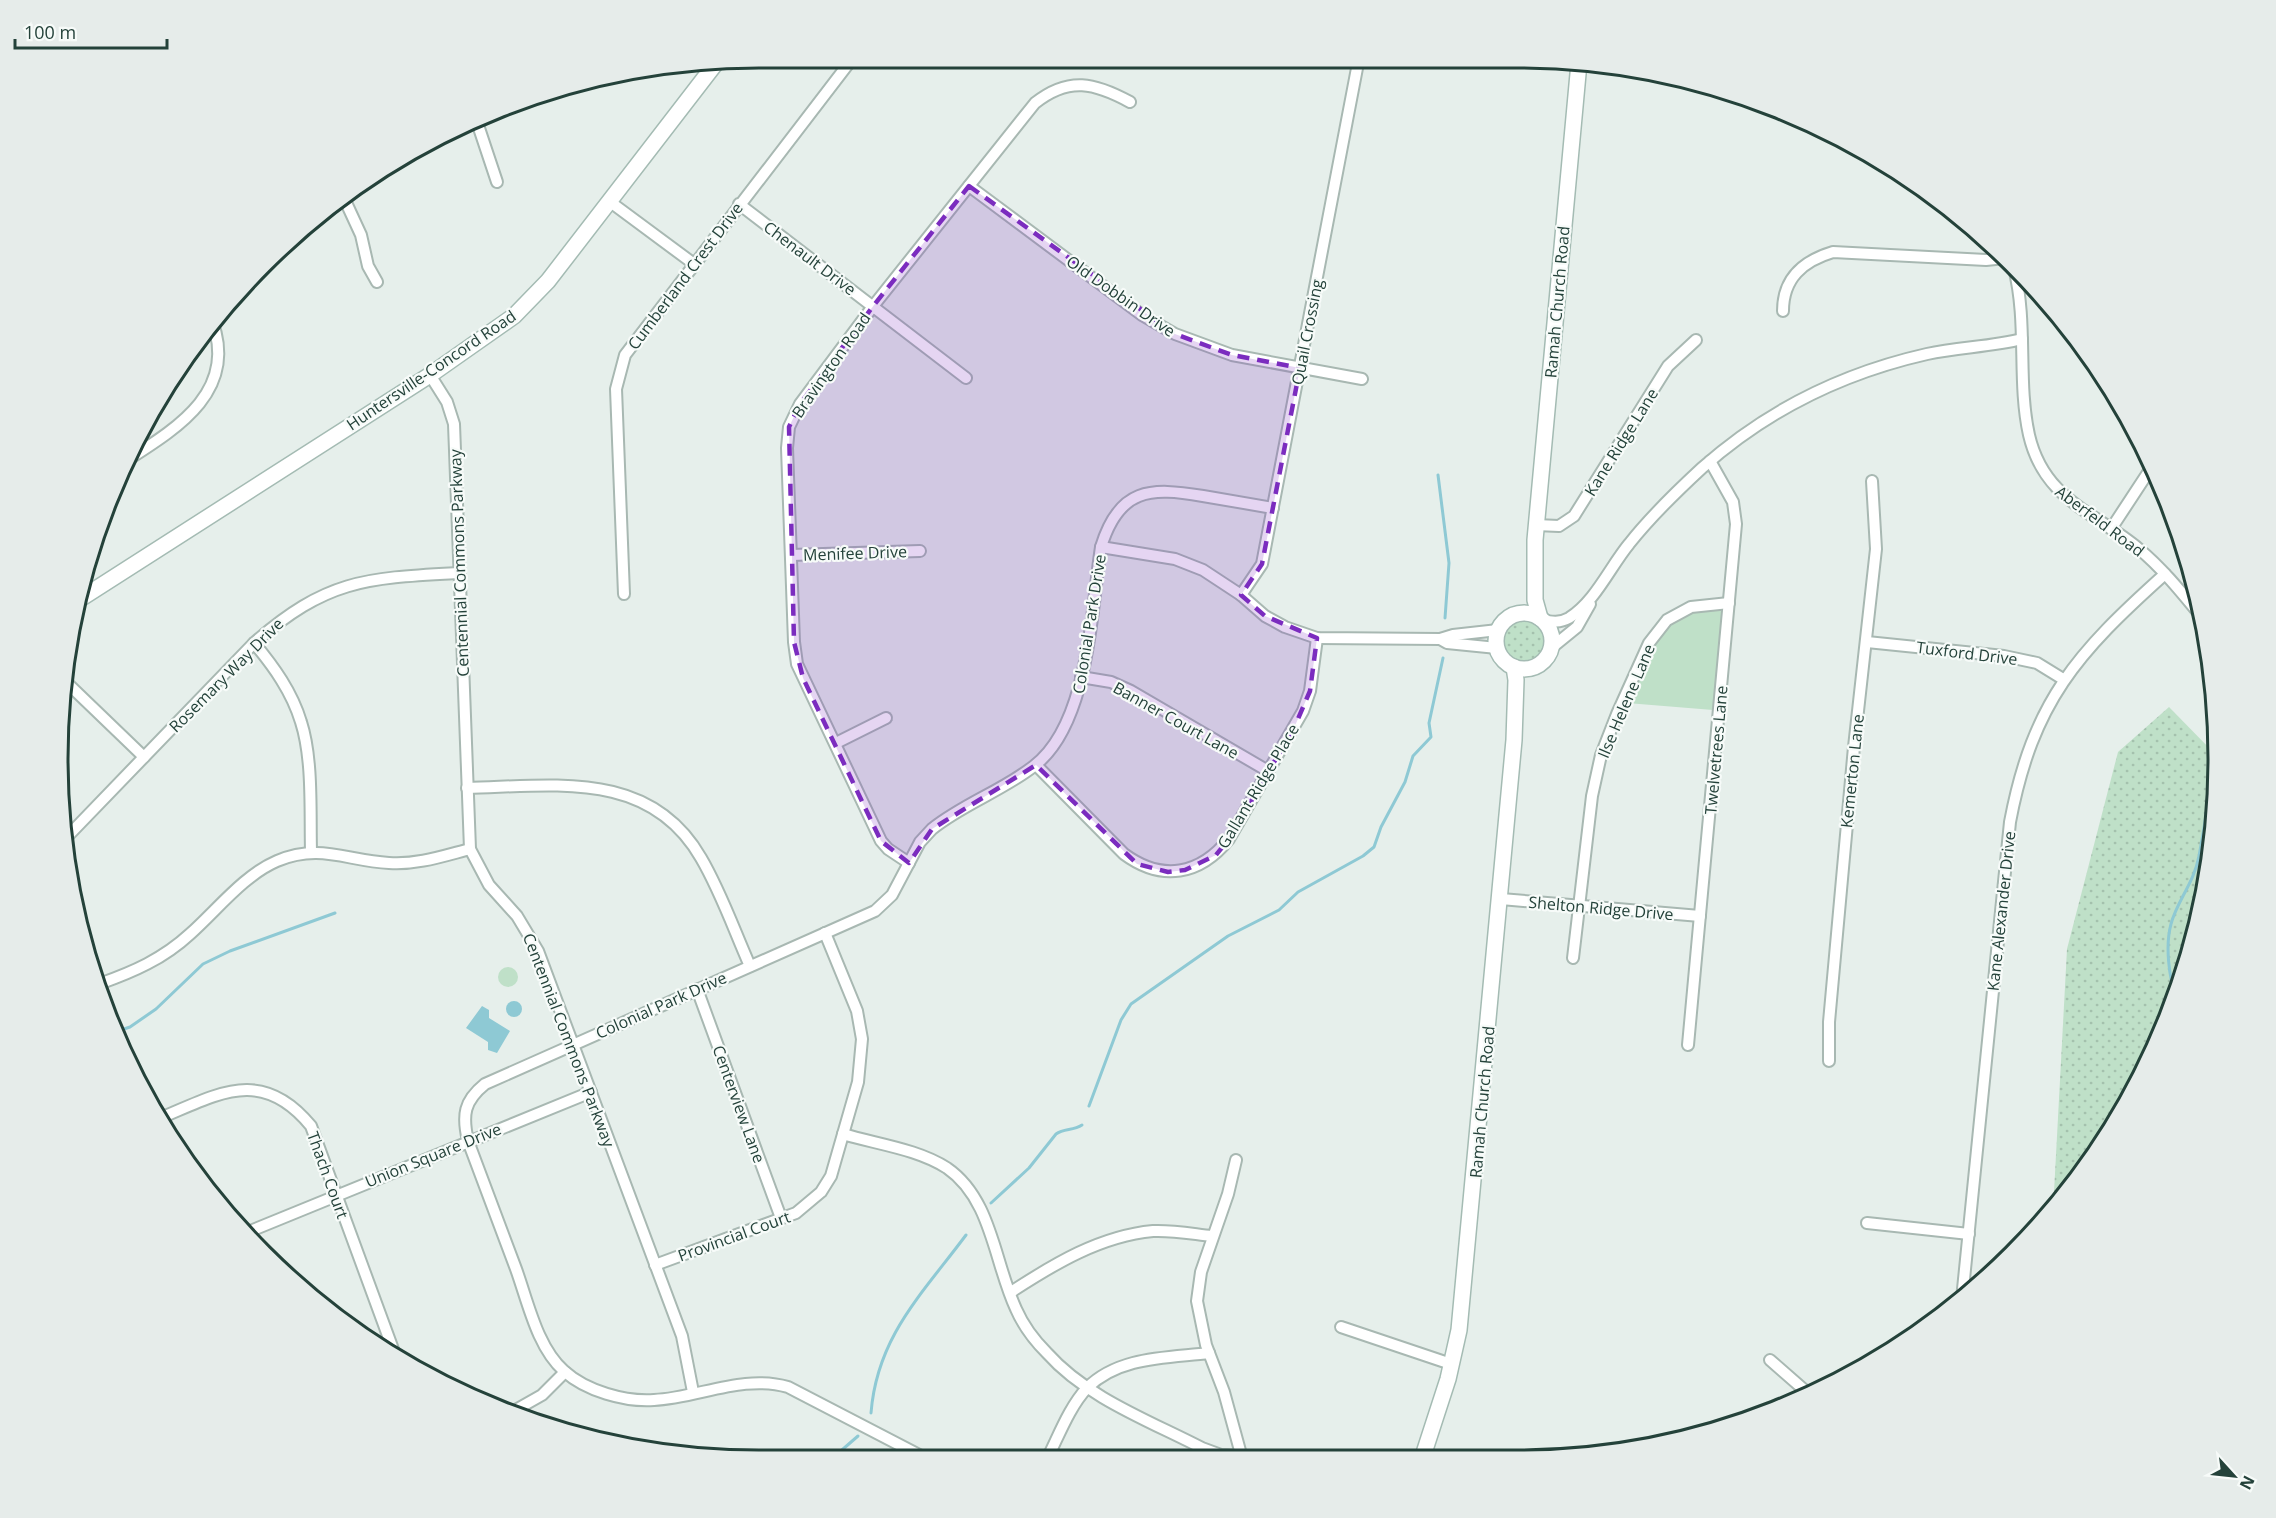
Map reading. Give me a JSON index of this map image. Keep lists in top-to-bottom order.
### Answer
{
  "streets": {
    "main road": ["Ramah Church Road", "Huntersville-Concord Road"],
    "street": [
      "Chenault Drive",
      "Cumberland Crest Drive",
      "Old Dobbin Drive",
      "Quail Crossing",
      "Bravington Road",
      "Kane Ridge Lane",
      "Aberfeld Road",
      "Menifee Drive",
      "Centennial Commons Parkway",
      "Colonial Park Drive",
      "Tuxford Drive",
      "Rosemary Way Drive",
      "Ilse Helene Lane",
      "Banner Court Lane",
      "Twelvetrees Lane",
      "Kemerton Lane",
      "Gallant Ridge Place",
      "Shelton Ridge Drive",
      "Kane Alexander Drive",
      "Centerview Lane",
      "Union Square Drive",
      "Thach Court",
      "Provincial Court"
    ]
  },
  "crossings": [
    ["Chenault Drive", "Cumberland Crest Drive"],
    ["Chenault Drive", "Bravington Road"],
    ["Old Dobbin Drive", "Quail Crossing"],
    ["Old Dobbin Drive", "Bravington Road"],
    ["Ramah Church Road", "Kane Ridge Lane"],
    ["Ramah Church Road", "Shelton Ridge Drive"],
    ["Quail Crossing", "Colonial Park Drive"],
    ["Bravington Road", "Menifee Drive"],
    ["Bravington Road", "Colonial Park Drive"],
    ["Huntersville-Concord Road", "Centennial Commons Parkway"],
    ["Aberfeld Road", "Kane Alexander Drive"],
    ["Centennial Commons Parkway", "Colonial Park Drive"],
    ["Centennial Commons Parkway", "Rosemary Way Drive"],
    ["Centennial Commons Parkway", "Union Square Drive"],
    ["Centennial Commons Parkway", "Provincial Court"],
    ["Colonial Park Drive", "Banner Court Lane"],
    ["Colonial Park Drive", "Gallant Ridge Place"],
    ["Colonial Park Drive", "Centerview Lane"],
    ["Colonial Park Drive", "Union Square Drive"],
    ["Colonial Park Drive", "Provincial Court"],
    ["Tuxford Drive", "Kemerton Lane"],
    ["Tuxford Drive", "Kane Alexander Drive"],
    ["Ilse Helene Lane", "Twelvetrees Lane"],
    ["Ilse Helene Lane", "Shelton Ridge Drive"],
    ["Banner Court Lane", "Gallant Ridge Place"],
    ["Twelvetrees Lane", "Shelton Ridge Drive"],
    ["Centerview Lane", "Provincial Court"],
    ["Union Square Drive", "Thach Court"]
  ],
  "scale_bar": "100 m",
  "north": "bottom right"
}
